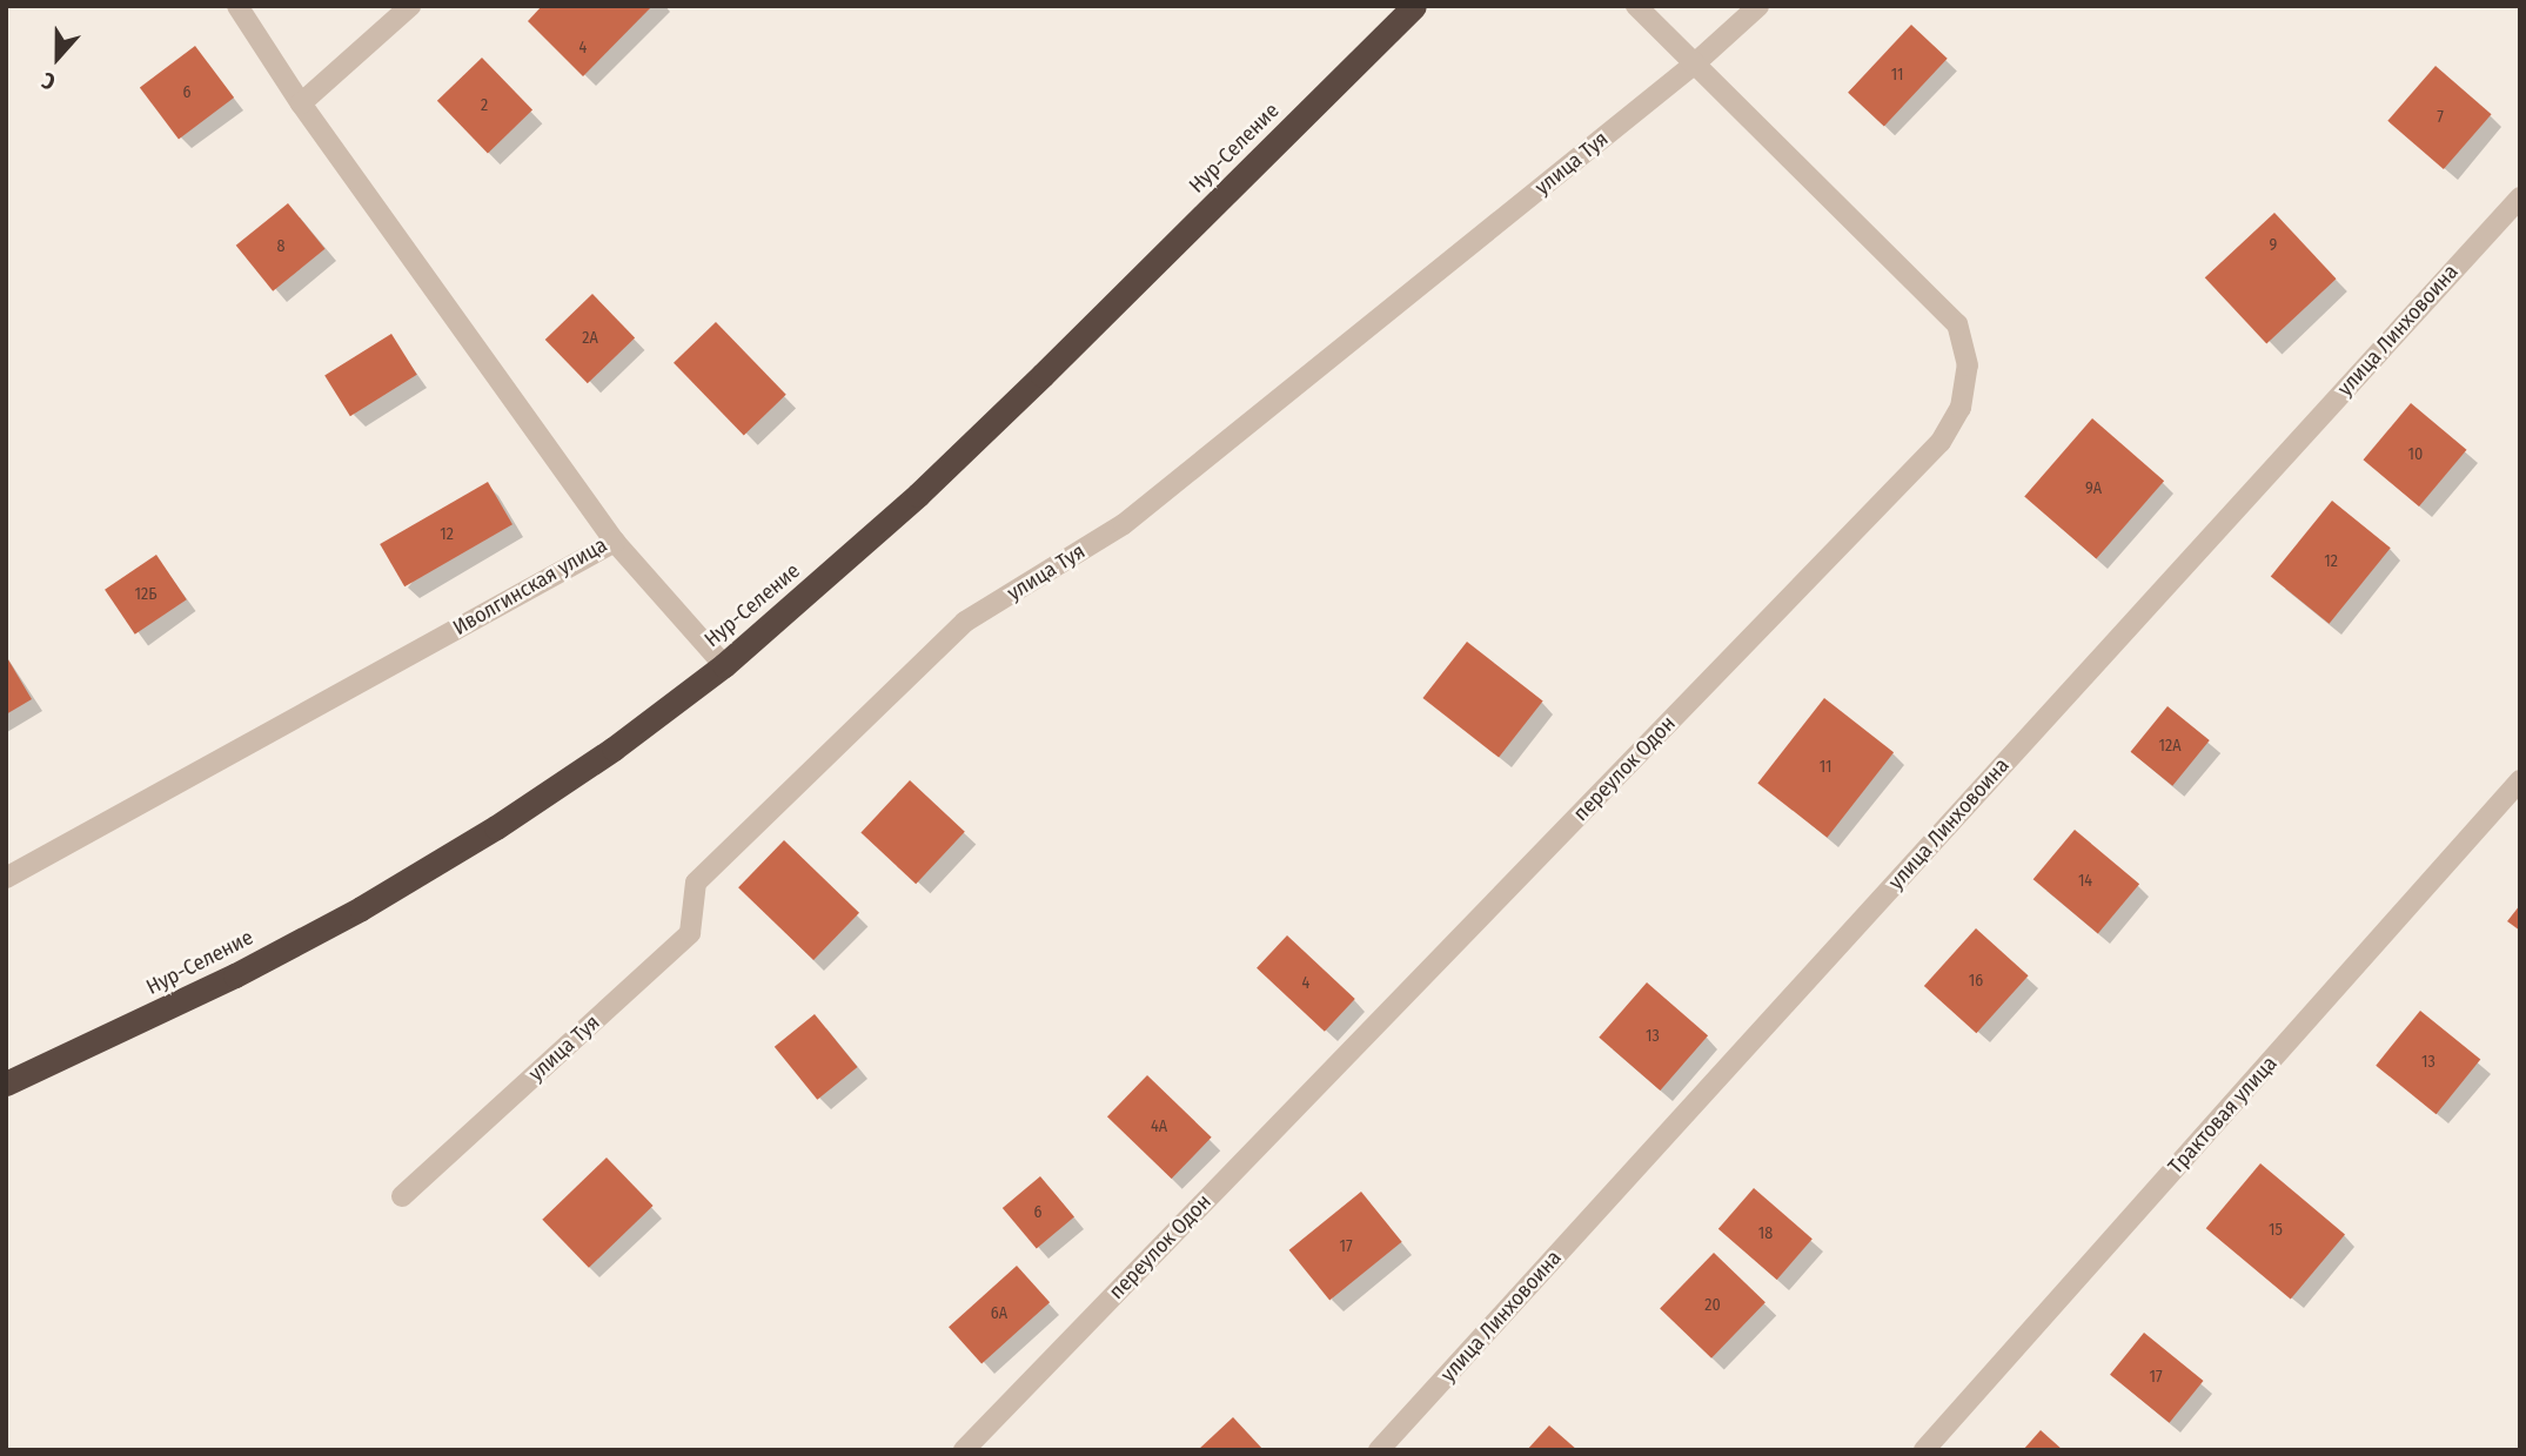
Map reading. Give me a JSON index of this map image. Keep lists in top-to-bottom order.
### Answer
{
  "streets": {
    "highway": ["Нур-Селение"],
    "street": [
      "улица Туя",
      "улица Линховоина",
      "Иволгинская улица",
      "переулок Одон",
      "Трактовая улица"
    ]
  },
  "crossings": [
    ["улица Туя", "переулок Одон"]
  ],
  "house_numbers": [
    "4",
    "11",
    "6",
    "2",
    "7",
    "9",
    "8",
    "2А",
    "10",
    "9А",
    "12",
    "12",
    "12Б",
    "12А",
    "11",
    "14",
    "16",
    "4",
    "13",
    "13",
    "4А",
    "6",
    "15",
    "18",
    "17",
    "20",
    "6А",
    "17"
  ],
  "north": "bottom"
}
